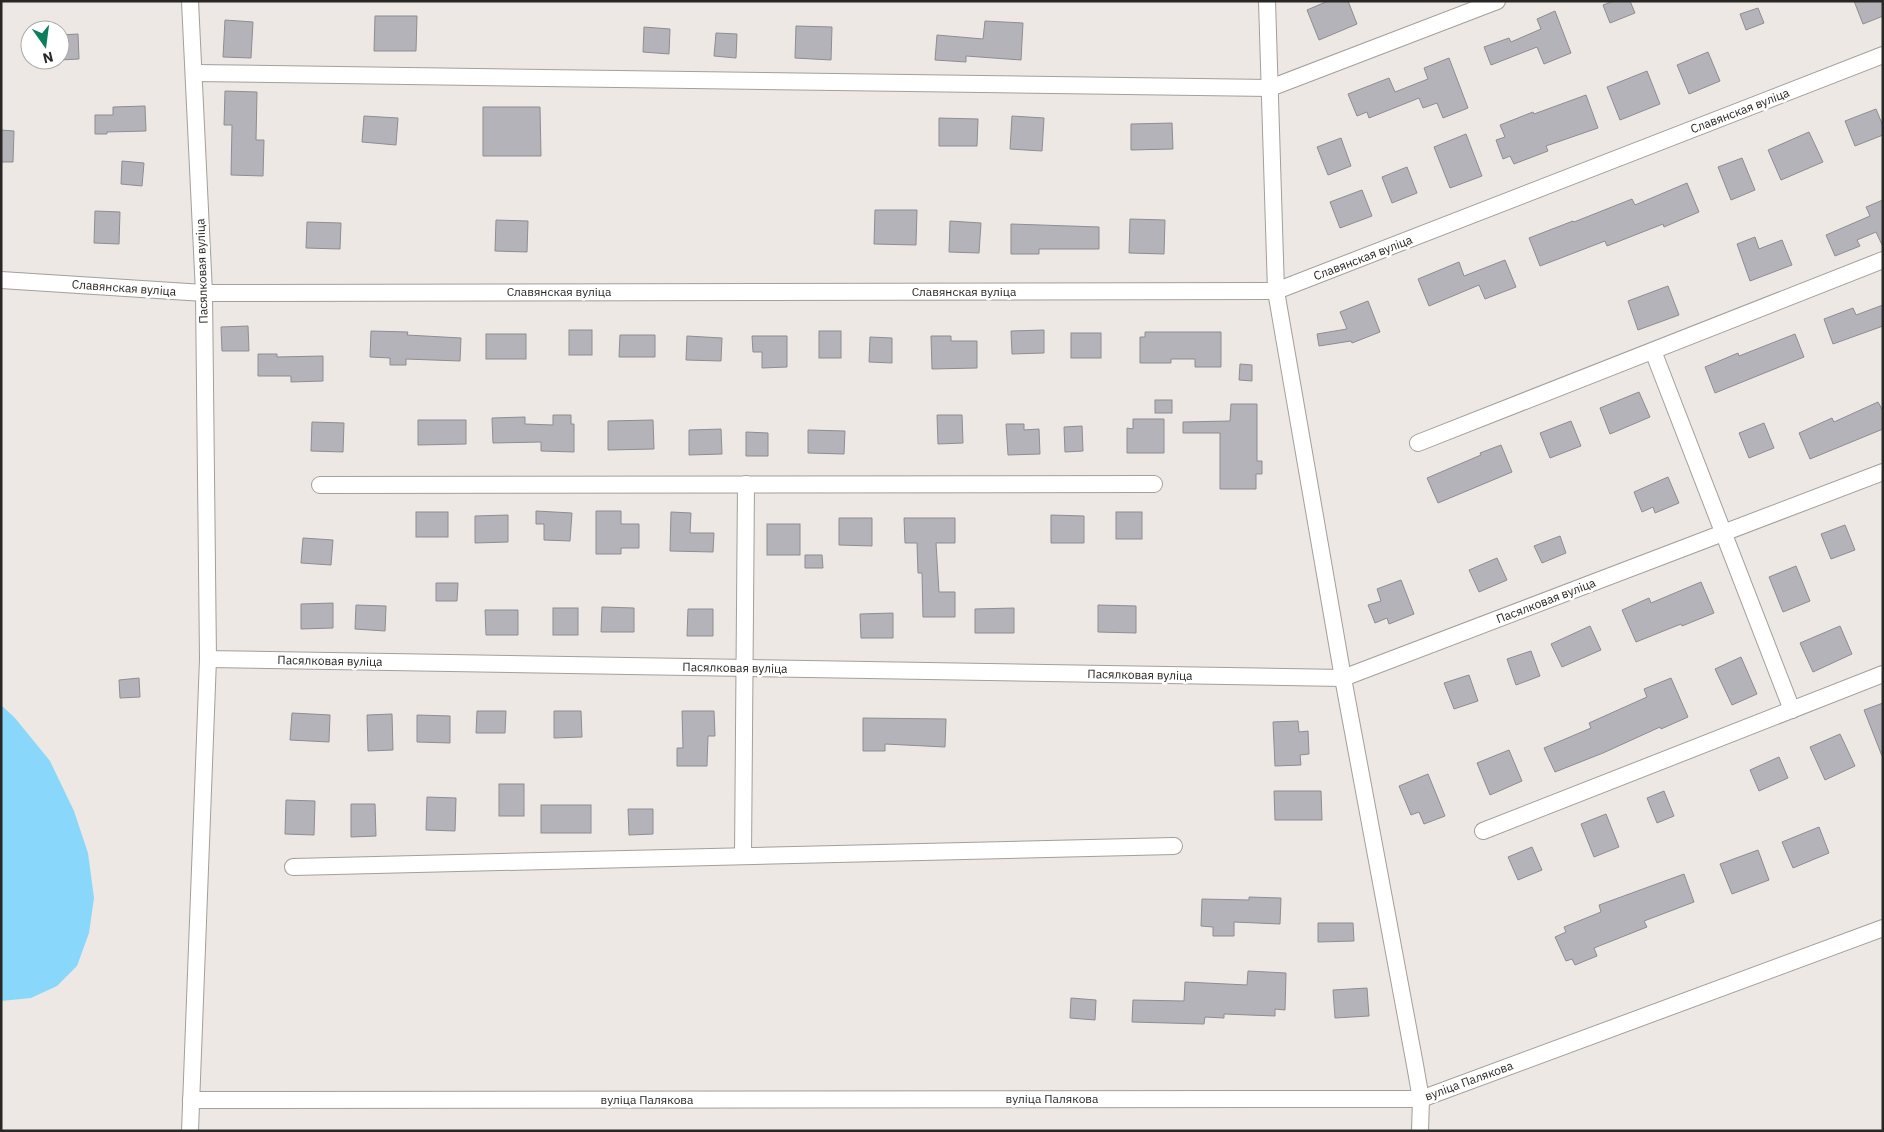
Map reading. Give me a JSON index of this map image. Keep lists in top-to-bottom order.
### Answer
{
  "streets": {
    "street": ["Славянская вуліца", "Пасялковая вуліца", "вуліца Палякова"]
  },
  "crossings": [
    ["Славянская вуліца", "Пасялковая вуліца"]
  ],
  "north": "bottom"
}
